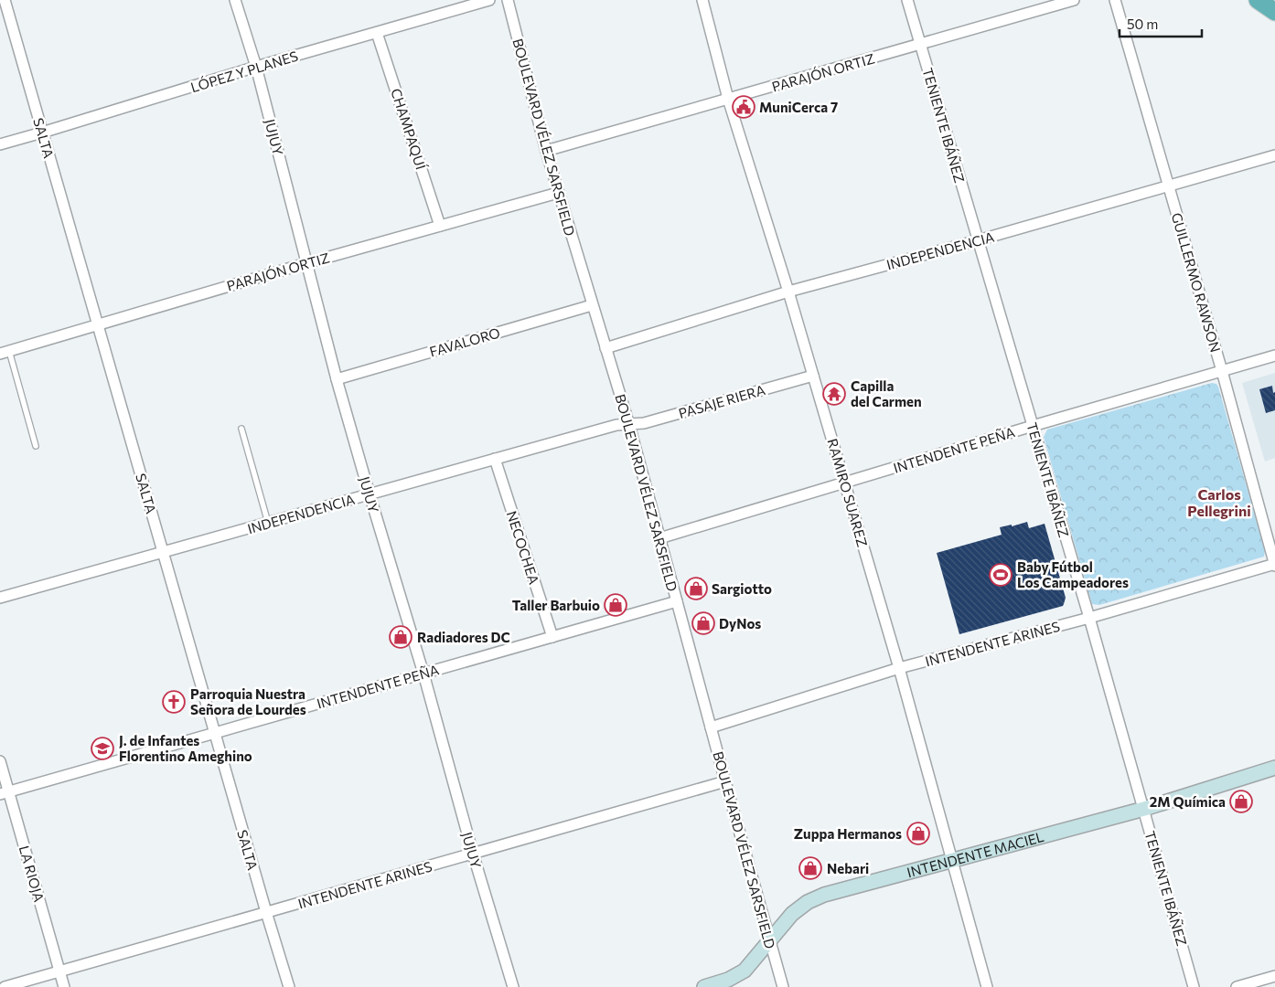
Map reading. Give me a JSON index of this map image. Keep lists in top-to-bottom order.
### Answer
{
  "streets": {
    "main road": ["INTENDENTE MACIEL"],
    "street": [
      "LÓPEZ Y PLANES",
      "PARAJÓN ORTIZ",
      "TENIENTE IBÁÑEZ",
      "CHAMPAQUÍ",
      "JUJUY",
      "BOULEVARD VÉLEZ SARSFIELD",
      "SALTA",
      "INDEPENDENCIA",
      "GUILLERMO RAWSON",
      "FAVALORO",
      "PASAJE RIERA",
      "INTENDENTE PEÑA",
      "RAMIRO SUAREZ",
      "NECOCHEA",
      "INTENDENTE ARINES",
      "LA RIOJA"
    ]
  },
  "crossings": [
    ["LÓPEZ Y PLANES", "CHAMPAQUÍ"],
    ["LÓPEZ Y PLANES", "JUJUY"],
    ["LÓPEZ Y PLANES", "SALTA"],
    ["PARAJÓN ORTIZ", "TENIENTE IBÁÑEZ"],
    ["PARAJÓN ORTIZ", "CHAMPAQUÍ"],
    ["PARAJÓN ORTIZ", "JUJUY"],
    ["PARAJÓN ORTIZ", "BOULEVARD VÉLEZ SARSFIELD"],
    ["PARAJÓN ORTIZ", "SALTA"],
    ["PARAJÓN ORTIZ", "RAMIRO SUAREZ"],
    ["TENIENTE IBÁÑEZ", "INDEPENDENCIA"],
    ["TENIENTE IBÁÑEZ", "INTENDENTE PEÑA"],
    ["TENIENTE IBÁÑEZ", "INTENDENTE ARINES"],
    ["TENIENTE IBÁÑEZ", "INTENDENTE MACIEL"],
    ["JUJUY", "INDEPENDENCIA"],
    ["JUJUY", "FAVALORO"],
    ["JUJUY", "INTENDENTE PEÑA"],
    ["JUJUY", "INTENDENTE ARINES"],
    ["BOULEVARD VÉLEZ SARSFIELD", "INDEPENDENCIA"],
    ["BOULEVARD VÉLEZ SARSFIELD", "FAVALORO"],
    ["BOULEVARD VÉLEZ SARSFIELD", "PASAJE RIERA"],
    ["BOULEVARD VÉLEZ SARSFIELD", "INTENDENTE PEÑA"],
    ["BOULEVARD VÉLEZ SARSFIELD", "INTENDENTE ARINES"],
    ["BOULEVARD VÉLEZ SARSFIELD", "INTENDENTE MACIEL"],
    ["SALTA", "INDEPENDENCIA"],
    ["SALTA", "INTENDENTE PEÑA"],
    ["SALTA", "INTENDENTE ARINES"],
    ["INDEPENDENCIA", "GUILLERMO RAWSON"],
    ["INDEPENDENCIA", "PASAJE RIERA"],
    ["INDEPENDENCIA", "RAMIRO SUAREZ"],
    ["INDEPENDENCIA", "NECOCHEA"],
    ["GUILLERMO RAWSON", "INTENDENTE PEÑA"],
    ["GUILLERMO RAWSON", "INTENDENTE ARINES"],
    ["PASAJE RIERA", "RAMIRO SUAREZ"],
    ["INTENDENTE PEÑA", "RAMIRO SUAREZ"],
    ["INTENDENTE PEÑA", "NECOCHEA"],
    ["INTENDENTE PEÑA", "LA RIOJA"],
    ["RAMIRO SUAREZ", "INTENDENTE ARINES"],
    ["RAMIRO SUAREZ", "INTENDENTE MACIEL"],
    ["INTENDENTE ARINES", "LA RIOJA"]
  ],
  "districts": ["Carlos Pellegrini"],
  "places": {
    "public building": ["MuniCerca 7"],
    "temple": ["Capilla del Carmen"],
    "sports": ["Baby Fútbol Los Campeadores"],
    "shop": [
      "Sargiotto",
      "Taller Barbuio",
      "DyNos",
      "Radiadores DC",
      "2M Química",
      "Zuppa Hermanos",
      "Nebari"
    ],
    "church": ["Parroquia Nuestra Señora de Lourdes"],
    "school or university": ["J. de Infantes Florentino Ameghino"]
  },
  "scale_bar": "50 m"
}
